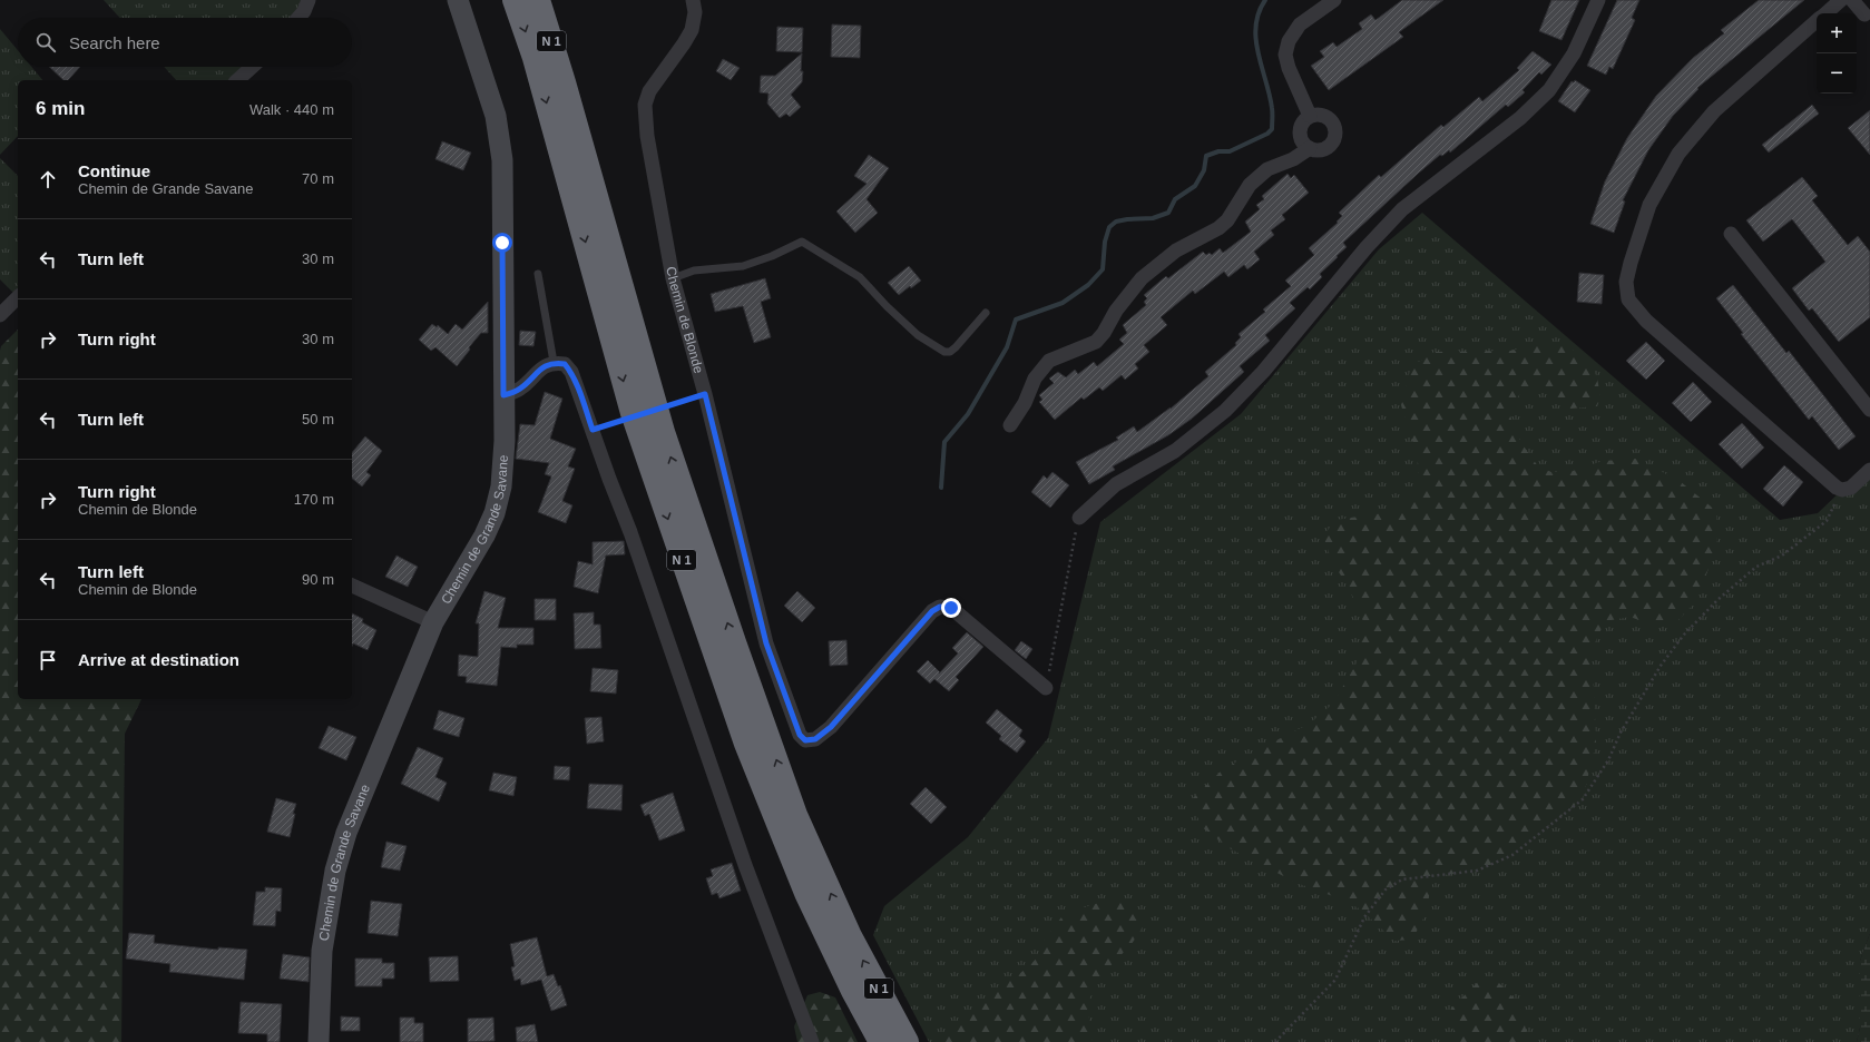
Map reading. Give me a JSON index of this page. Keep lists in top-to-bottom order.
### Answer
{
  "streets": {
    "highway": ["N 1"],
    "street": ["Chemin de Blonde", "Chemin de Grande Savane"]
  },
  "page": {
    "map_buttons": ["+", "−"],
    "search": "Search here",
    "heading": ["6 min", "Walk · 440 m"],
    "list": [
      ["Continue", "Chemin de Grande Savane", "70 m"],
      ["Turn left", "30 m"],
      ["Turn right", "30 m"],
      ["Turn left", "50 m"],
      ["Turn right", "Chemin de Blonde", "170 m"],
      ["Turn left", "Chemin de Blonde", "90 m"],
      "Arrive at destination"
    ]
  }
}
